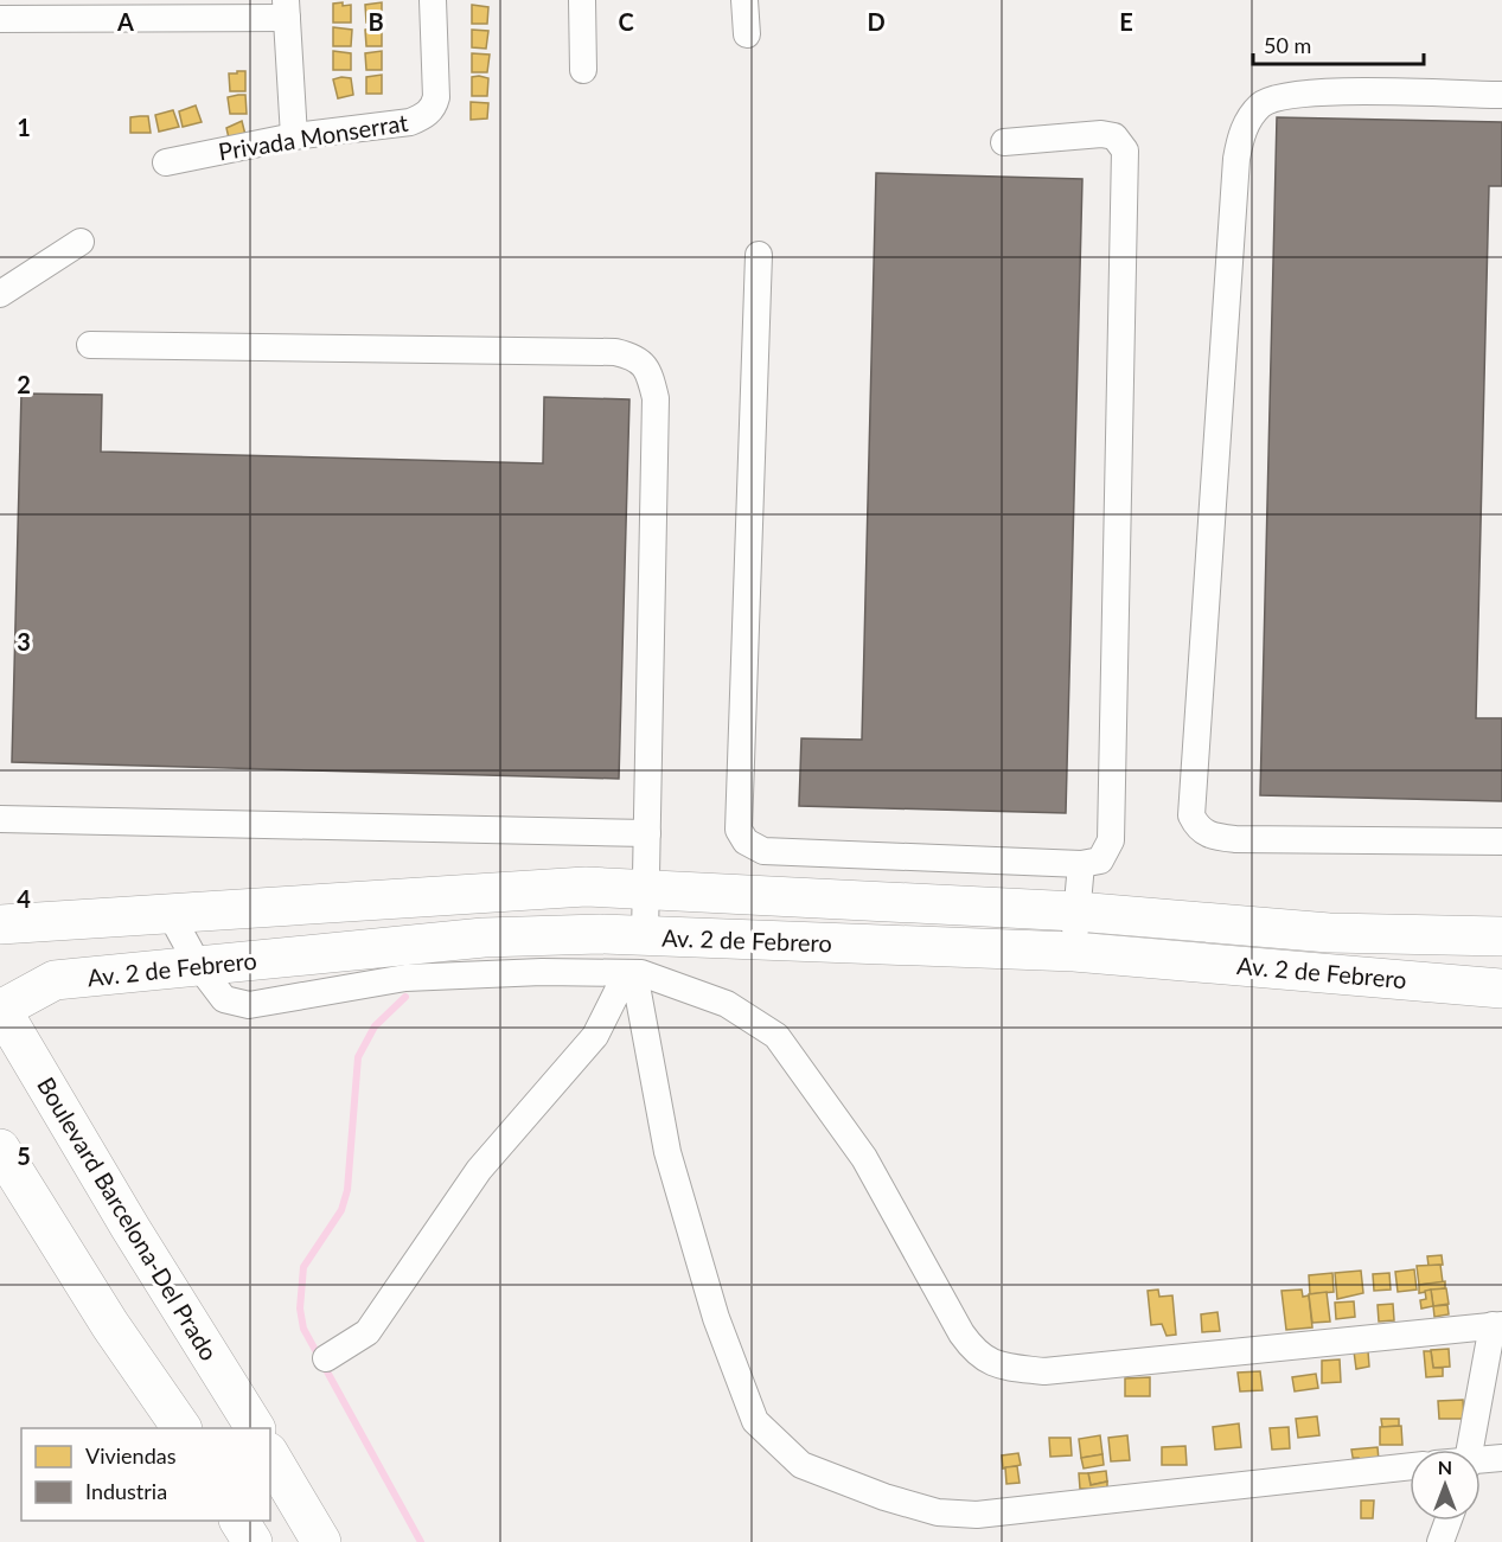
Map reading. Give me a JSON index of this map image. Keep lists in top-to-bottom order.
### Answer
{
  "streets": {
    "main road": ["Av. 2 de Febrero", "Boulevard Barcelona-Del Prado"],
    "street": ["Privada Monserrat"]
  },
  "crossings": [
    ["Av. 2 de Febrero", "Boulevard Barcelona-Del Prado"]
  ],
  "legend": ["Viviendas", "Industria"],
  "scale_bar": "50 m",
  "north": "top",
  "grid": {
    "columns": [
      "A",
      "B",
      "C",
      "D",
      "E"
    ],
    "rows": [
      "1",
      "2",
      "3",
      "4",
      "5"
    ]
  }
}
